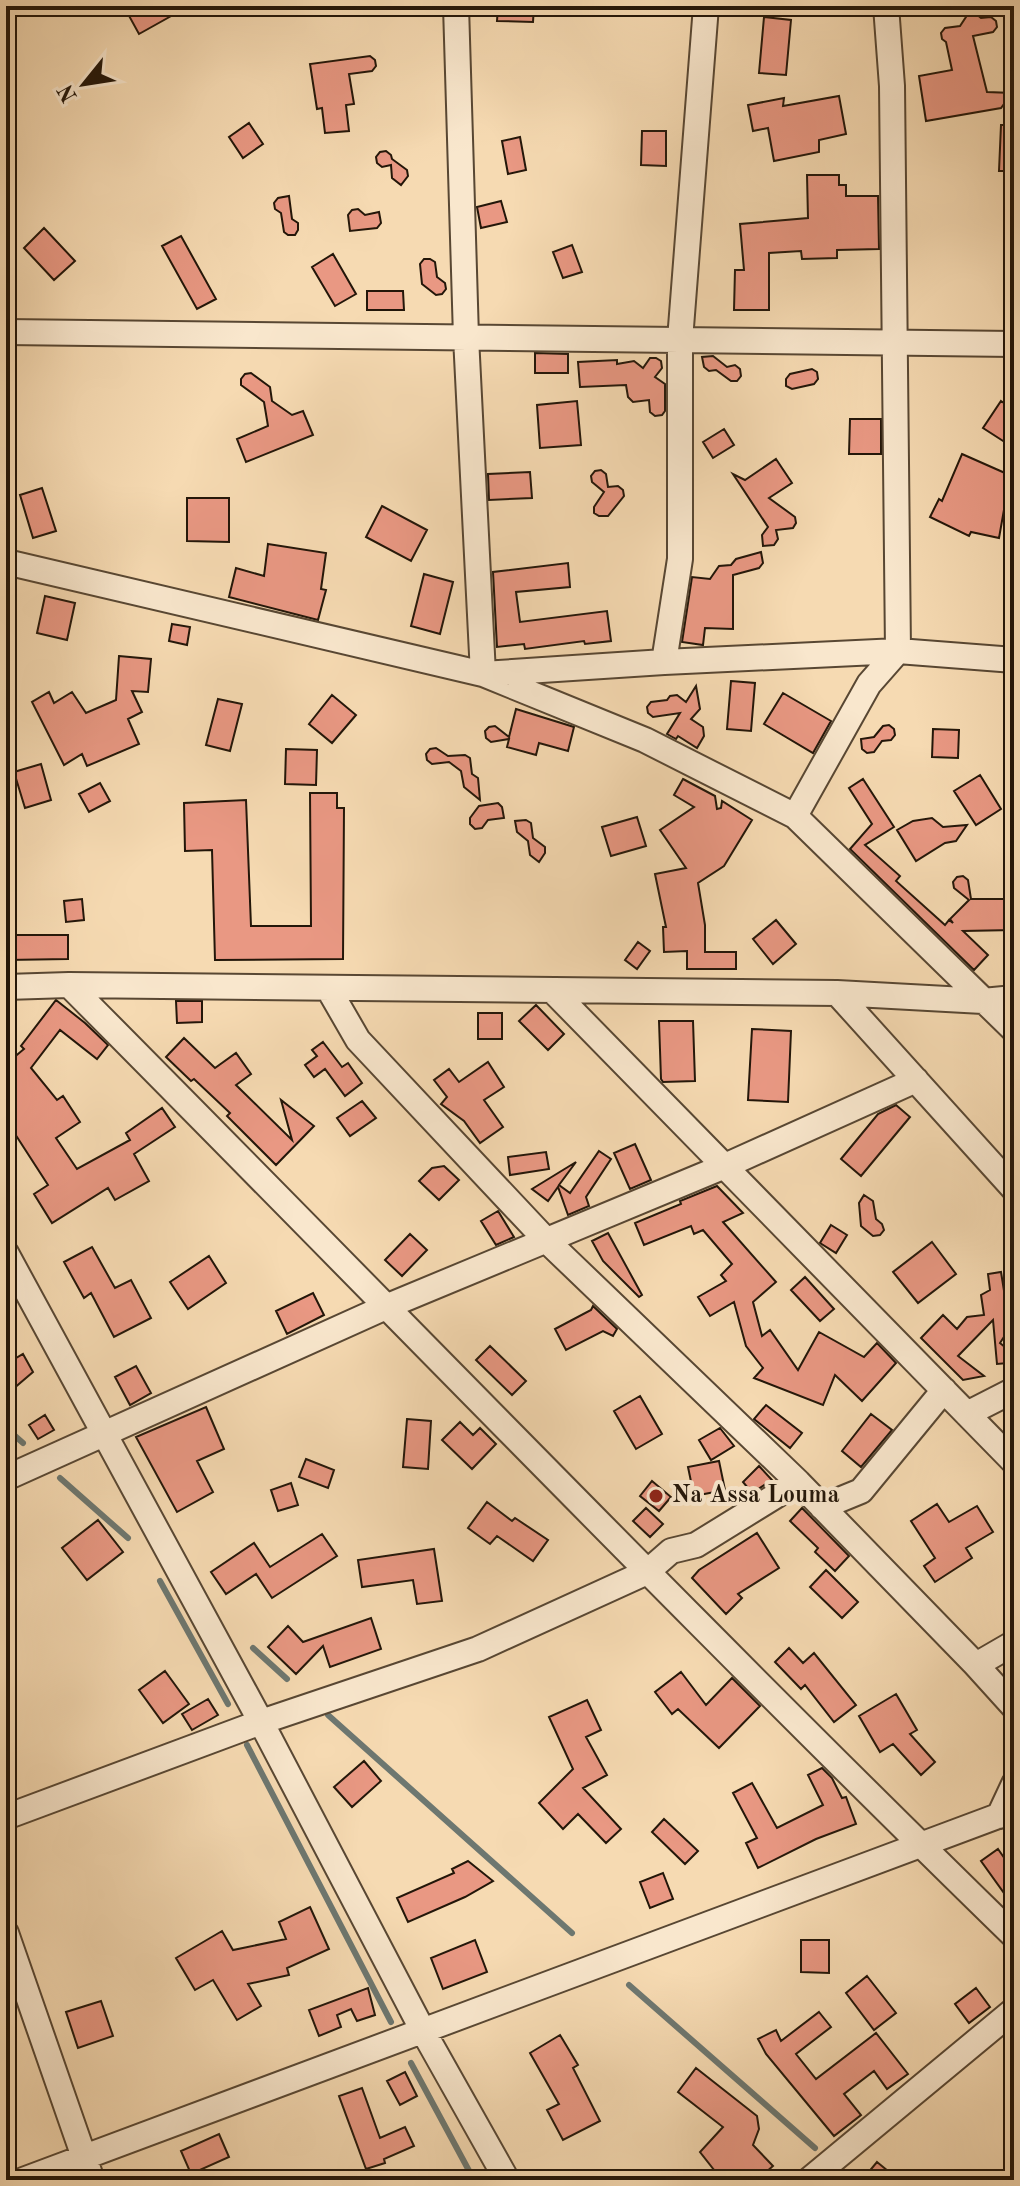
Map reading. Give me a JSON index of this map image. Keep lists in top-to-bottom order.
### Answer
{
  "places": ["Na Assa Louma"],
  "north": "bottom left"
}
